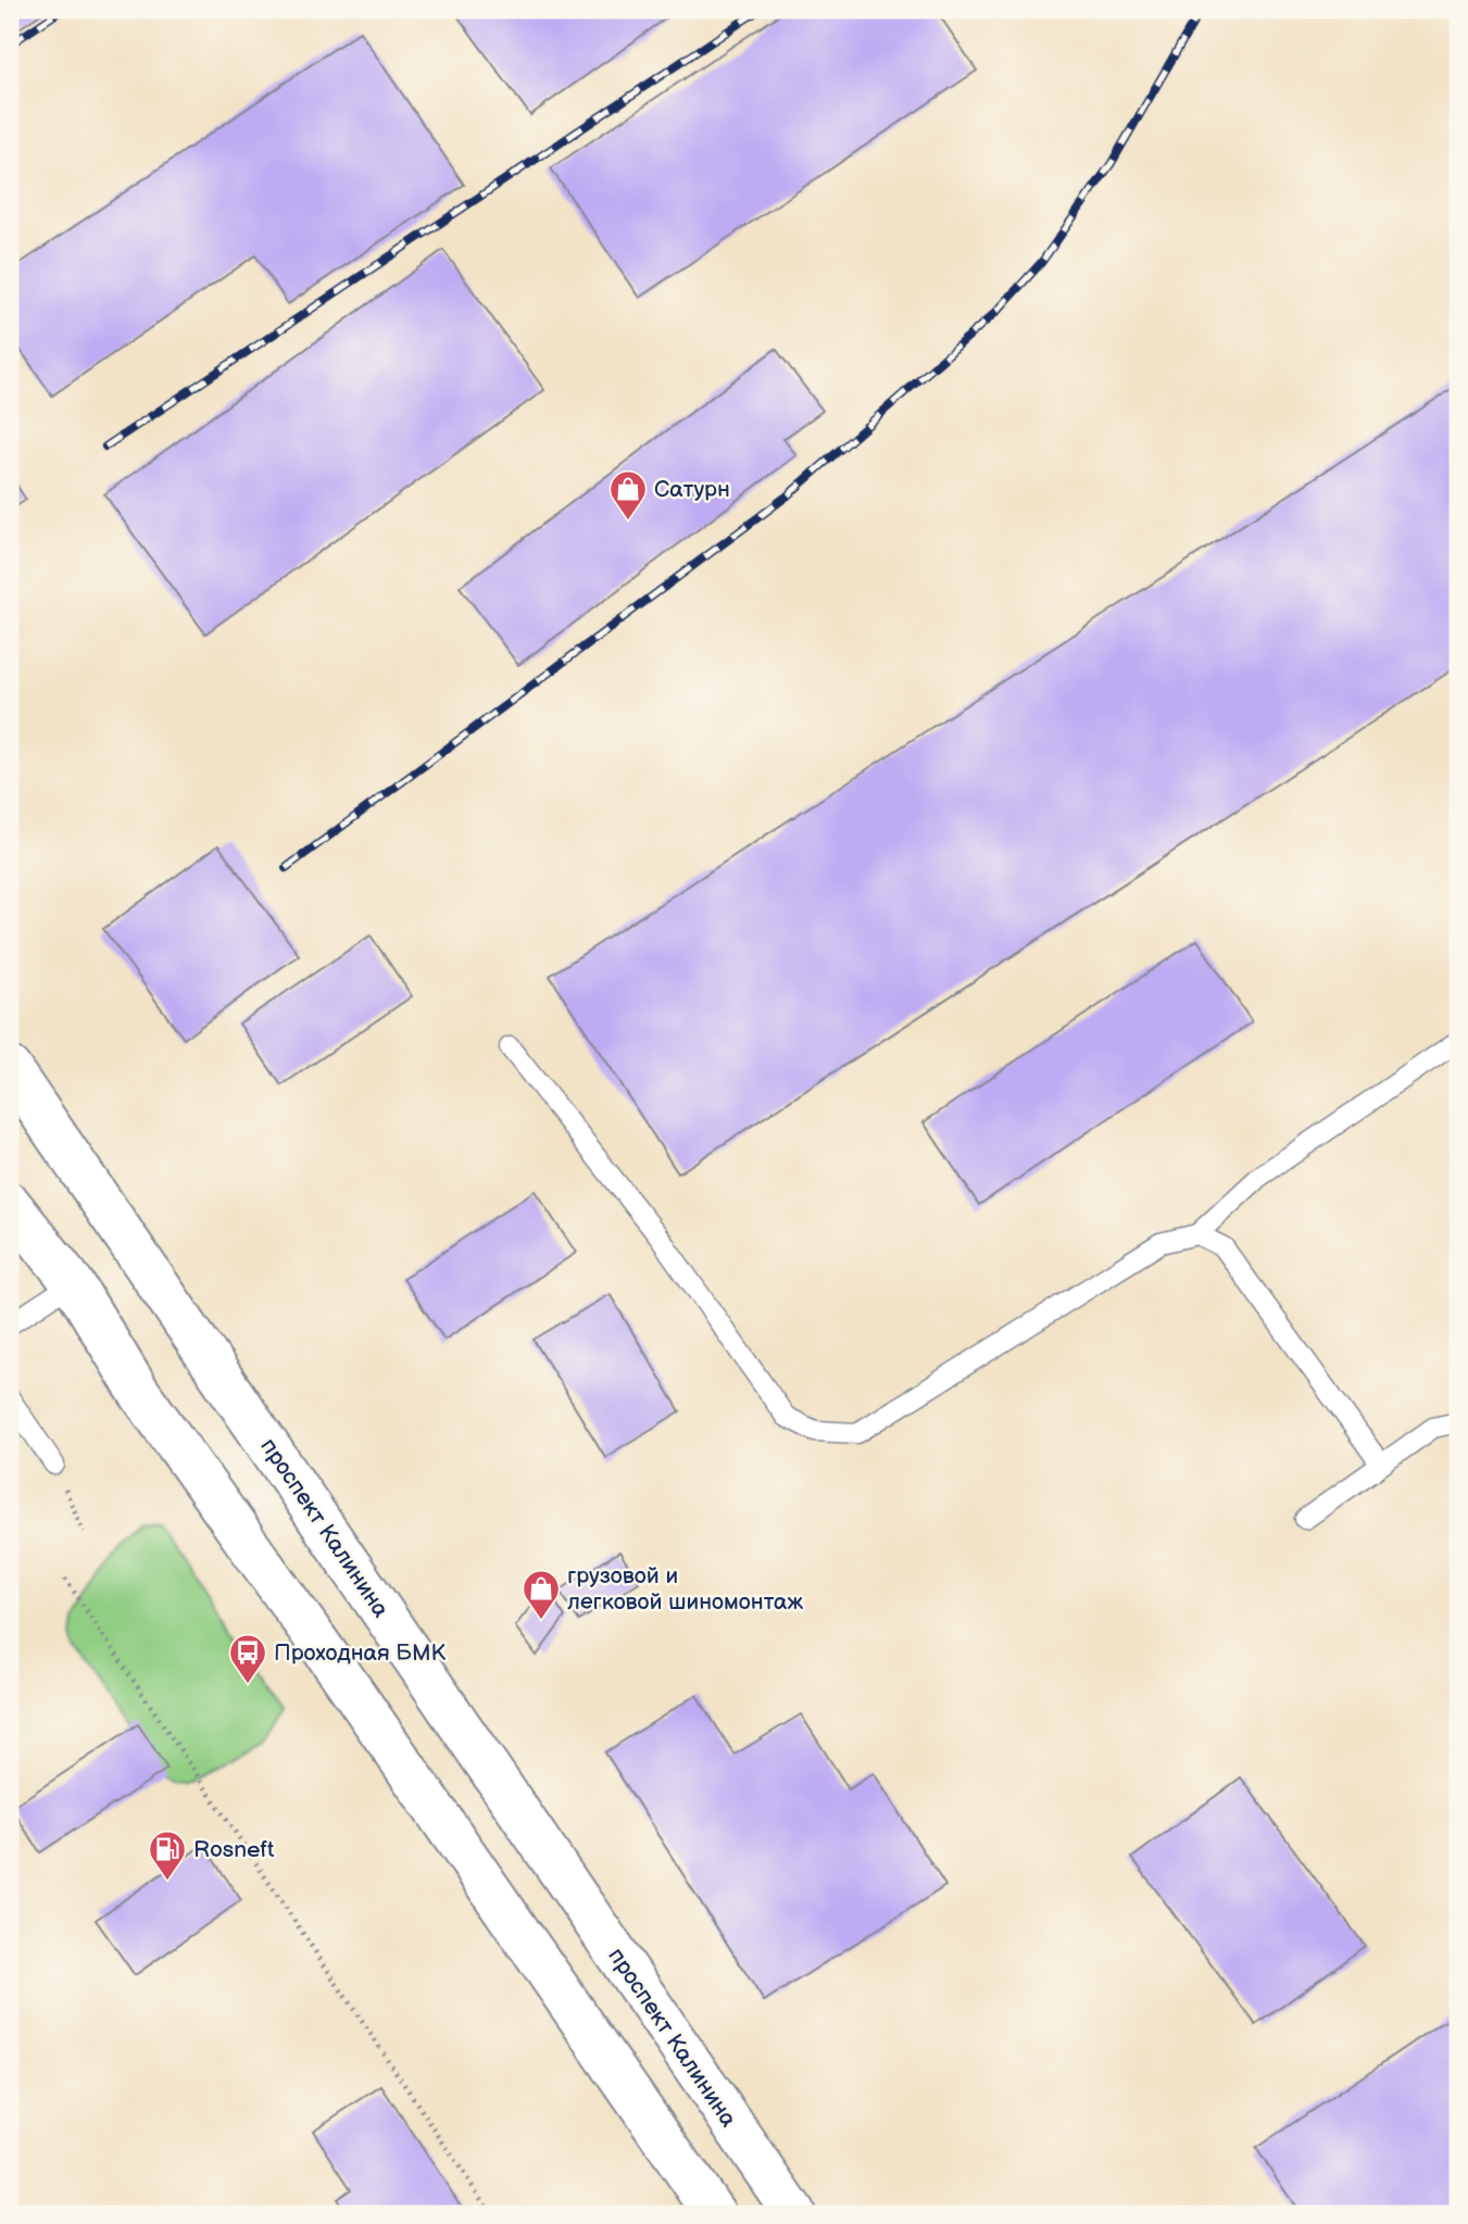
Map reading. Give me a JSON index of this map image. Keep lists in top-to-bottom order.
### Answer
{
  "streets": {
    "main road": ["проспект Калинина"]
  },
  "places": {
    "shop": ["Сатурн", "грузовой и легковой шиномонтаж"],
    "bus stop": ["Проходная БМК"],
    "fuel station": ["Rosneft"]
  }
}
